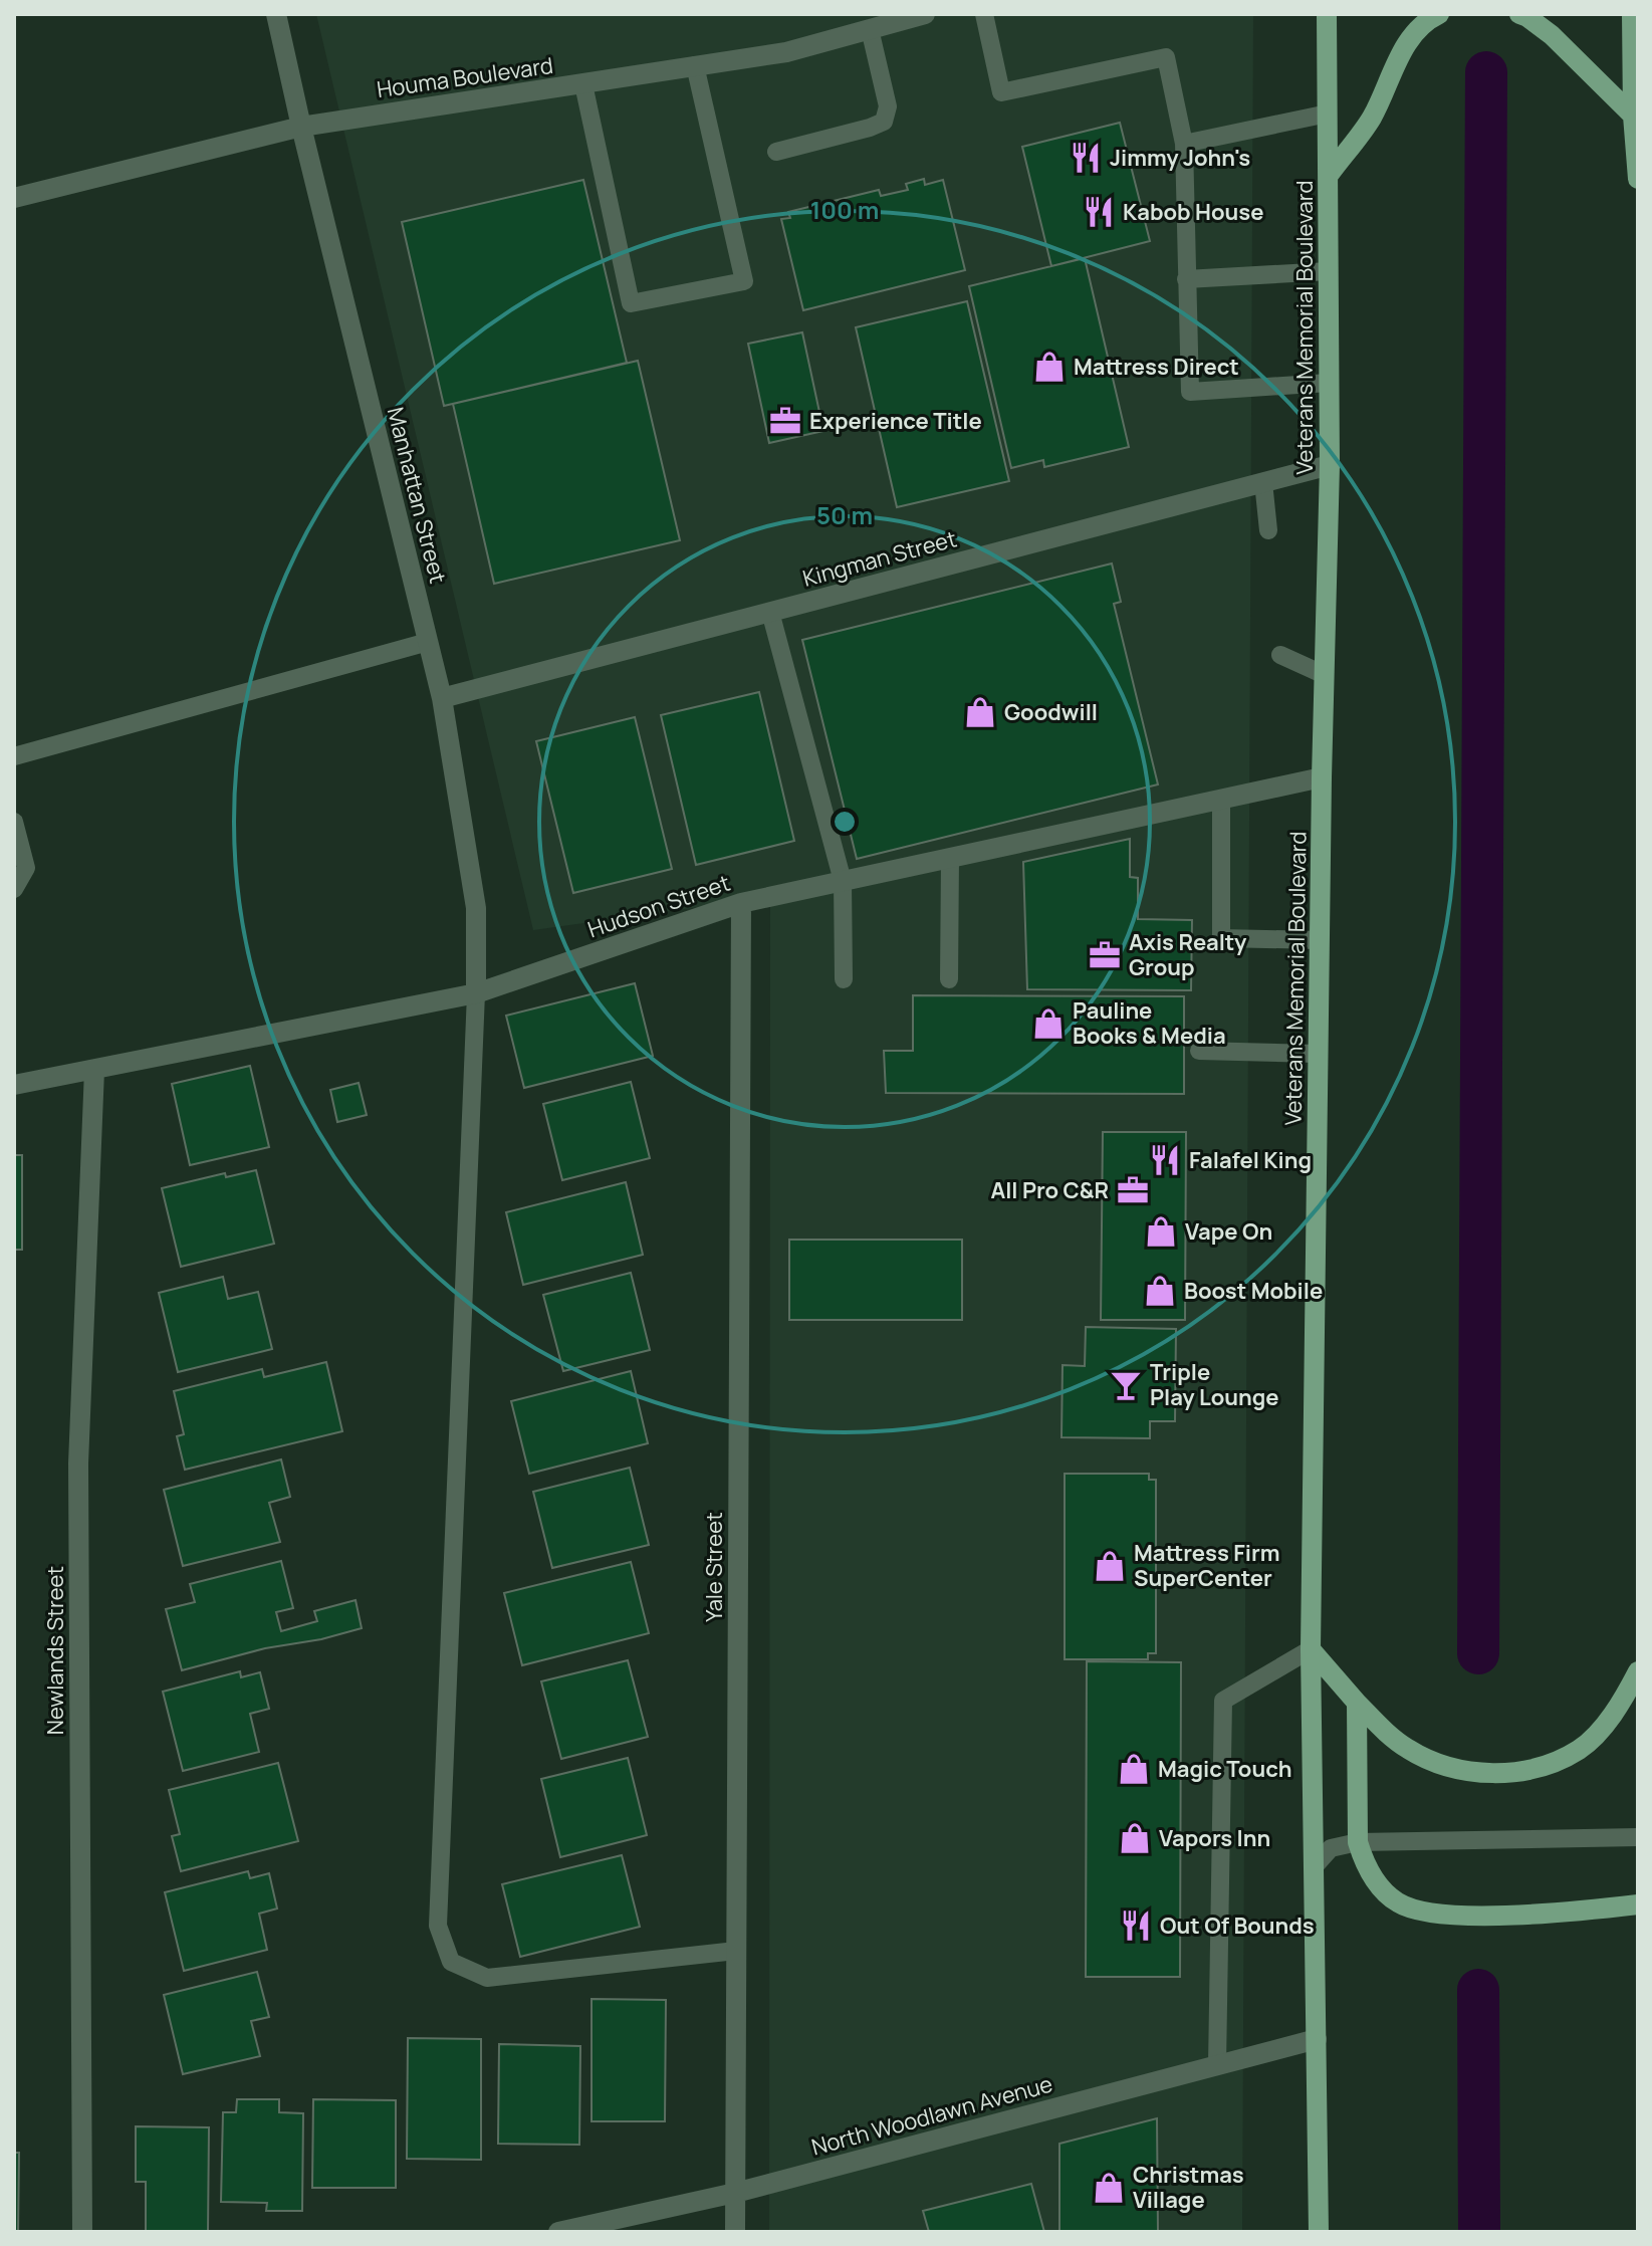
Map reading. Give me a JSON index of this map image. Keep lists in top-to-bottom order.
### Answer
{
  "streets": {
    "main road": ["Veterans Memorial Boulevard"],
    "street": [
      "Houma Boulevard",
      "Manhattan Street",
      "Kingman Street",
      "Hudson Street",
      "Yale Street",
      "Newlands Street",
      "North Woodlawn Avenue"
    ]
  },
  "crossings": [
    ["Houma Boulevard", "Manhattan Street"],
    ["Veterans Memorial Boulevard", "Kingman Street"],
    ["Veterans Memorial Boulevard", "Hudson Street"],
    ["Veterans Memorial Boulevard", "North Woodlawn Avenue"],
    ["Manhattan Street", "Kingman Street"],
    ["Manhattan Street", "Hudson Street"],
    ["Hudson Street", "Yale Street"],
    ["Hudson Street", "Newlands Street"],
    ["Yale Street", "North Woodlawn Avenue"]
  ],
  "places": {
    "restaurant": [
      "Jimmy John's",
      "Kabob House",
      "Falafel King",
      "Out Of Bounds"
    ],
    "shop": [
      "Mattress Direct",
      "Goodwill",
      "Pauline Books & Media",
      "Vape On",
      "Boost Mobile",
      "Mattress Firm SuperCenter",
      "Magic Touch",
      "Vapors Inn",
      "Christmas Village"
    ],
    "office": ["Experience Title", "Axis Realty Group", "All Pro C&R"],
    "bar": ["Triple Play Lounge"]
  },
  "rings": ["100 m", "50 m"]
}
